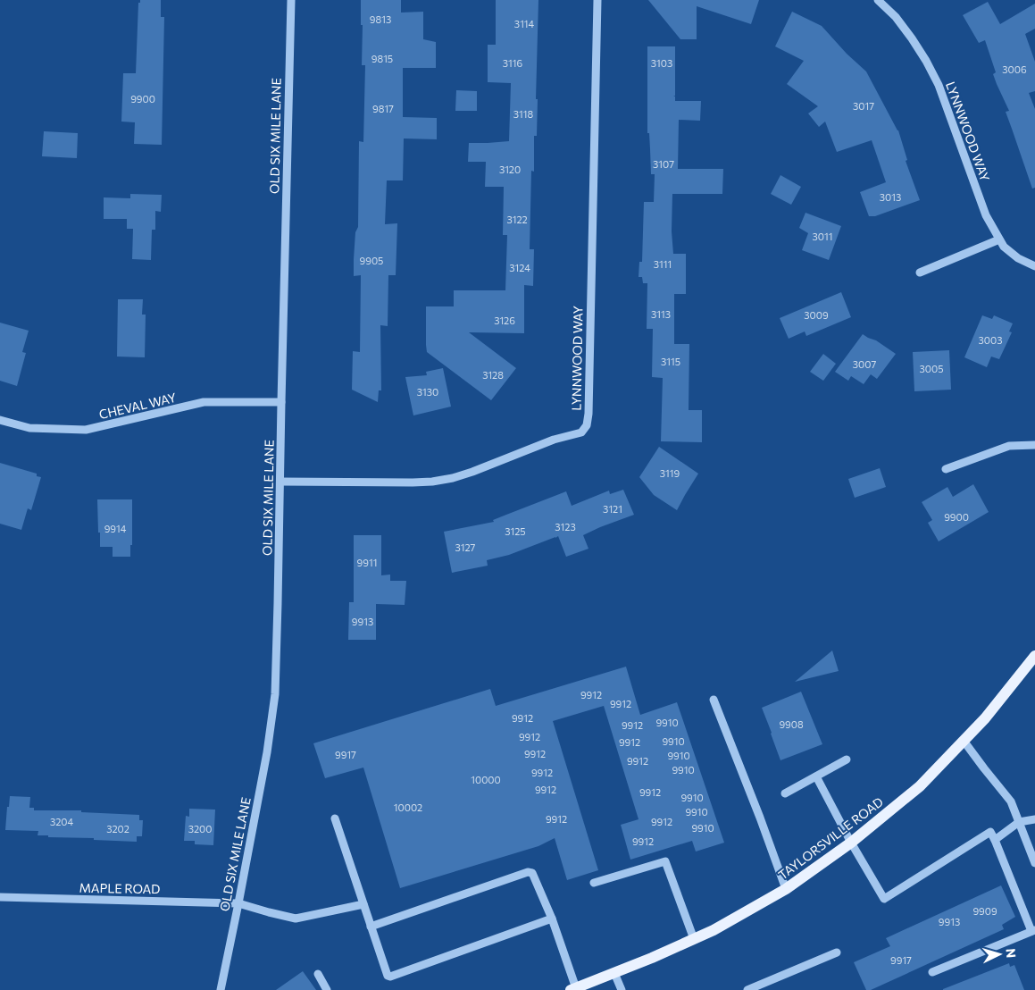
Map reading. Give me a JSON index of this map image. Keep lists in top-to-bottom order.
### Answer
{
  "streets": {
    "main road": ["TAYLORSVILLE ROAD"],
    "street": [
      "LYNNWOOD WAY",
      "OLD SIX MILE LANE",
      "CHEVAL WAY",
      "MAPLE ROAD"
    ]
  },
  "crossings": [
    ["LYNNWOOD WAY", "OLD SIX MILE LANE"],
    ["OLD SIX MILE LANE", "CHEVAL WAY"],
    ["OLD SIX MILE LANE", "MAPLE ROAD"]
  ],
  "house_numbers": [
    "9813",
    "3114",
    "9815",
    "3116",
    "3103",
    "3006",
    "9900",
    "3017",
    "9817",
    "3118",
    "3107",
    "3120",
    "3013",
    "3122",
    "3011",
    "9905",
    "3111",
    "3124",
    "3113",
    "3009",
    "3126",
    "3003",
    "3115",
    "3007",
    "3005",
    "3128",
    "3130",
    "3119",
    "3121",
    "9900",
    "3123",
    "9914",
    "3125",
    "3127",
    "9911",
    "9913",
    "9912",
    "9912",
    "9912",
    "9910",
    "9908",
    "9912",
    "9912",
    "9910",
    "9912",
    "9912",
    "9917",
    "9910",
    "9912",
    "9910",
    "9912",
    "10000",
    "9912",
    "9912",
    "9910",
    "10002",
    "9910",
    "9912",
    "3204",
    "9912",
    "9910",
    "3202",
    "3200",
    "9912",
    "9909",
    "9913",
    "9917"
  ],
  "north": "right"
}
